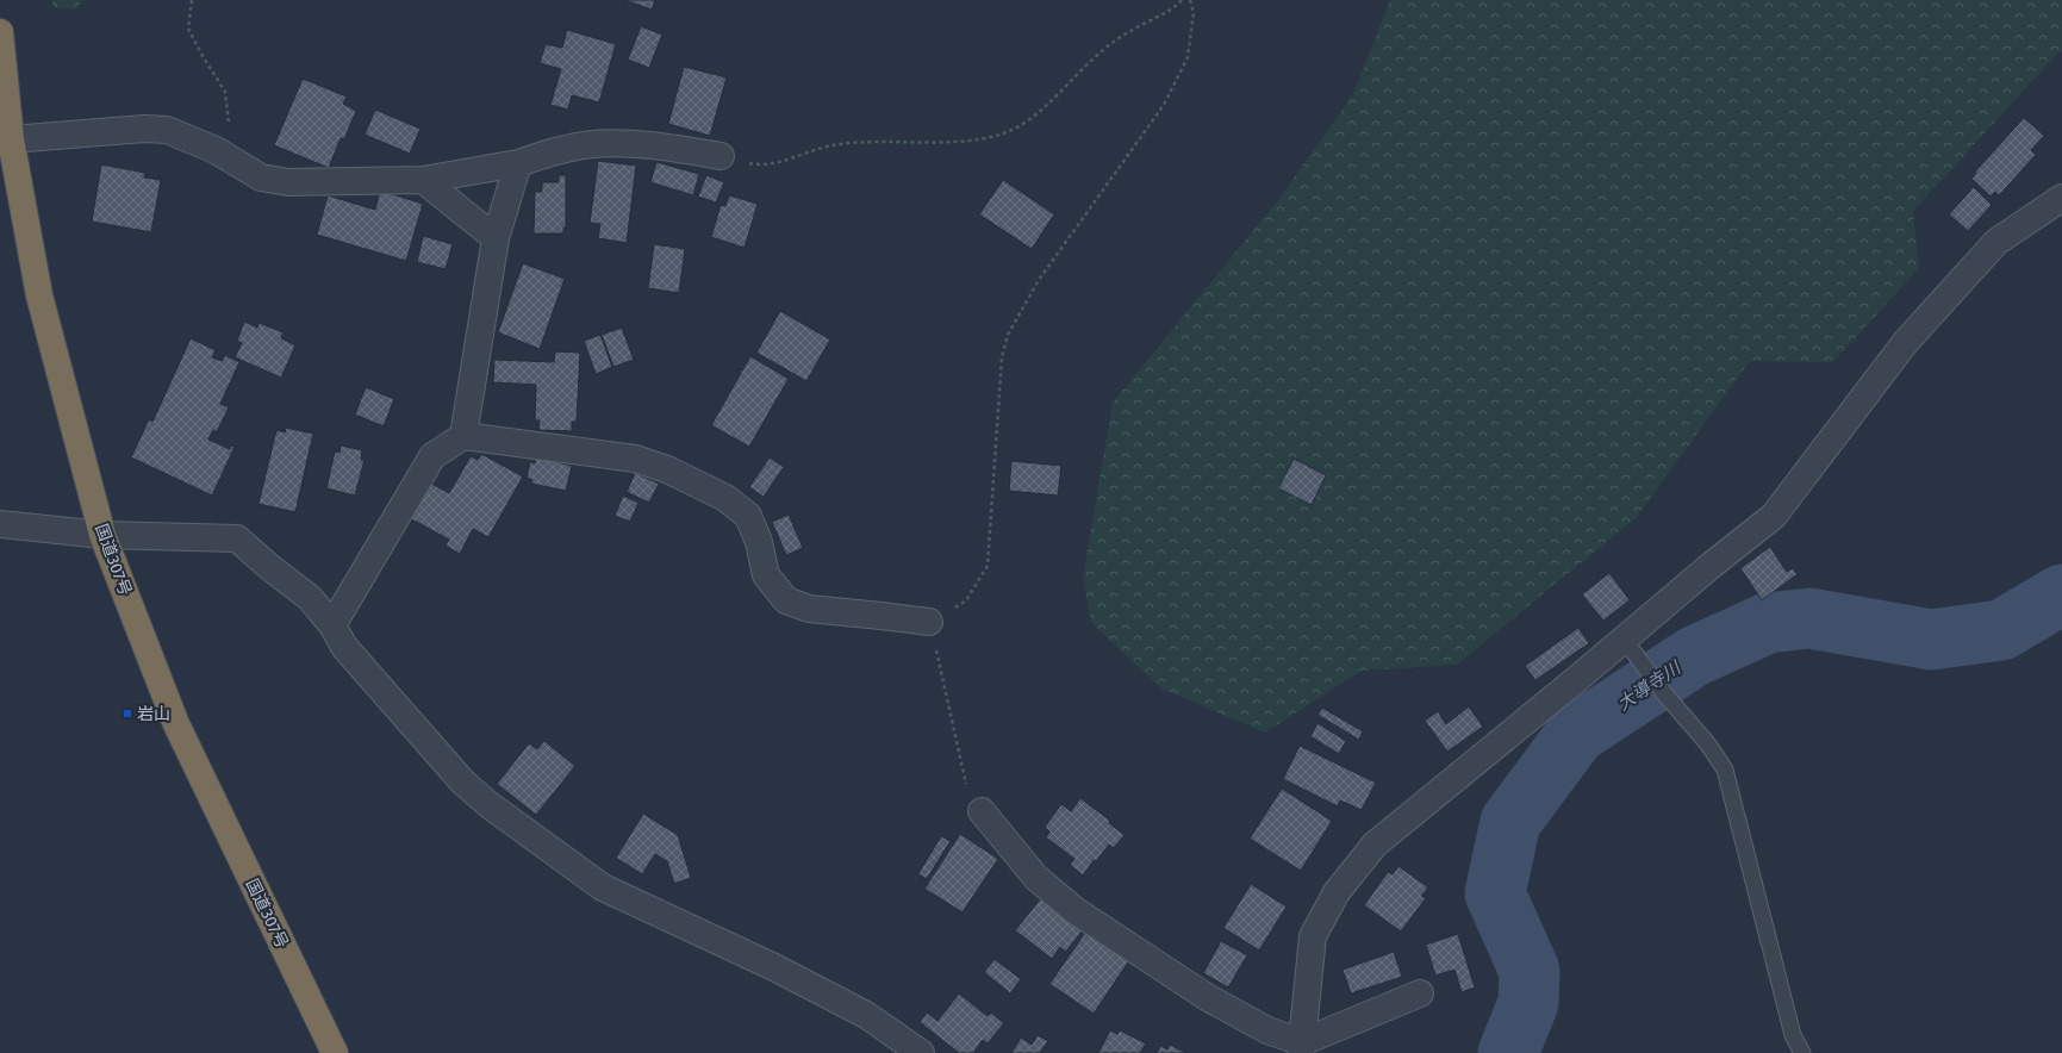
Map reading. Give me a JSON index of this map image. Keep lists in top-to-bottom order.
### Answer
{
  "streets": {
    "highway": ["国道307号"]
  },
  "water": ["大導寺川"],
  "places": {
    "transit": ["岩山"]
  }
}
